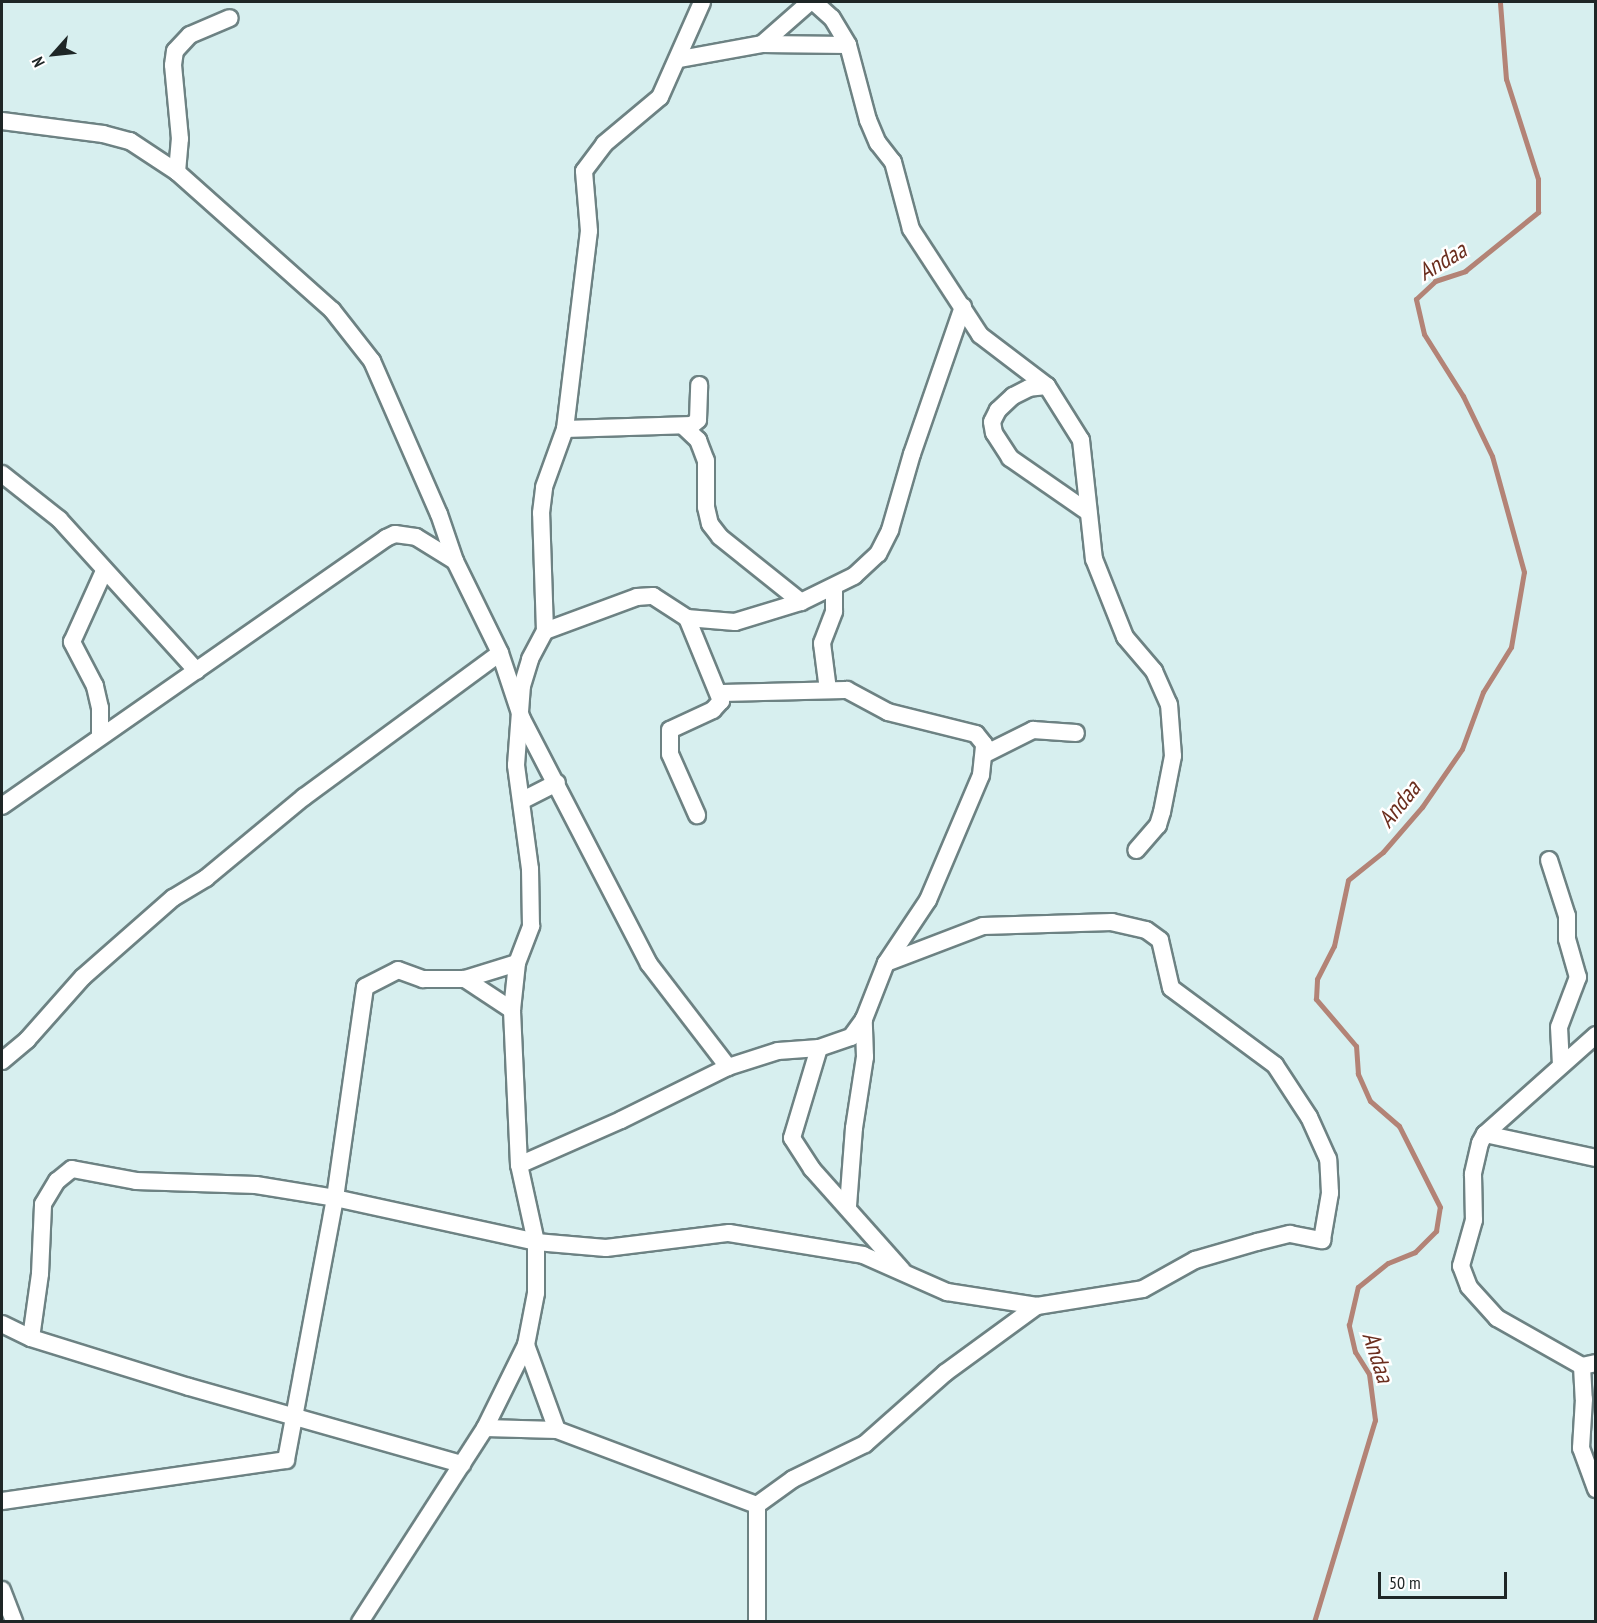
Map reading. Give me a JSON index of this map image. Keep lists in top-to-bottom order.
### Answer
{
  "water": ["Andaa"],
  "scale_bar": "50 m",
  "north": "bottom left"
}
